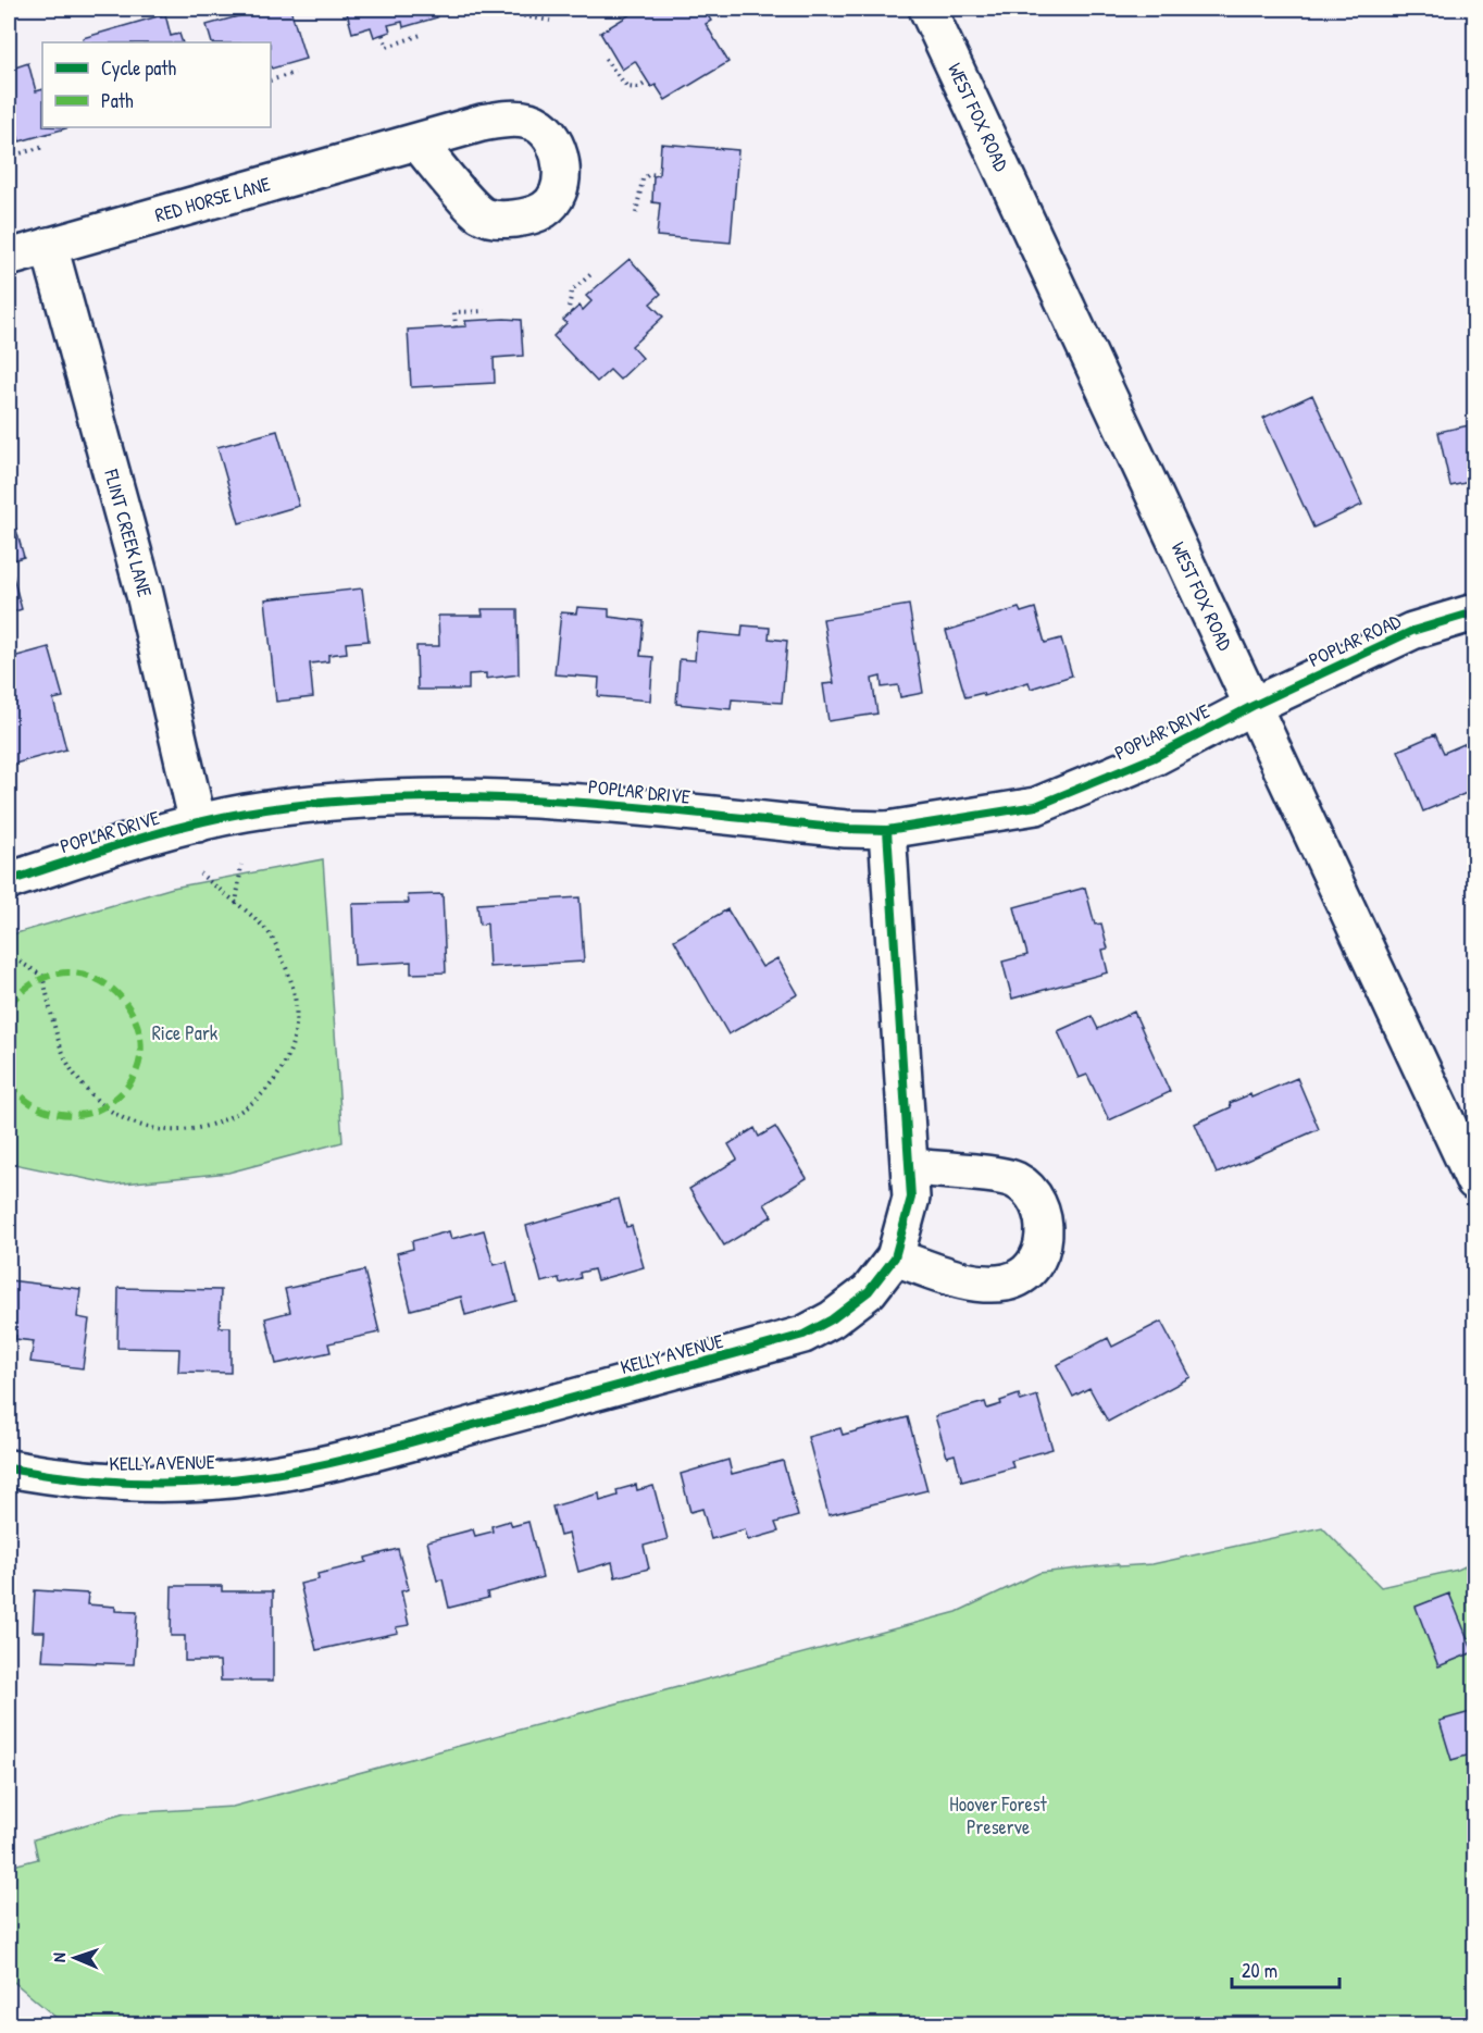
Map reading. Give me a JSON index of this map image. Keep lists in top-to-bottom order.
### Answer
{
  "streets": {
    "street": [
      "WEST FOX ROAD",
      "RED HORSE LANE",
      "FLINT CREEK LANE",
      "POPLAR ROAD",
      "POPLAR DRIVE",
      "KELLY AVENUE"
    ]
  },
  "crossings": [
    ["WEST FOX ROAD", "POPLAR ROAD"],
    ["WEST FOX ROAD", "POPLAR DRIVE"],
    ["RED HORSE LANE", "FLINT CREEK LANE"],
    ["FLINT CREEK LANE", "POPLAR DRIVE"],
    ["POPLAR ROAD", "POPLAR DRIVE"],
    ["POPLAR DRIVE", "KELLY AVENUE"]
  ],
  "parks": ["Rice Park", "Hoover Forest Preserve"],
  "legend": ["Cycle path", "Path"],
  "scale_bar": "20 m",
  "north": "left"
}
